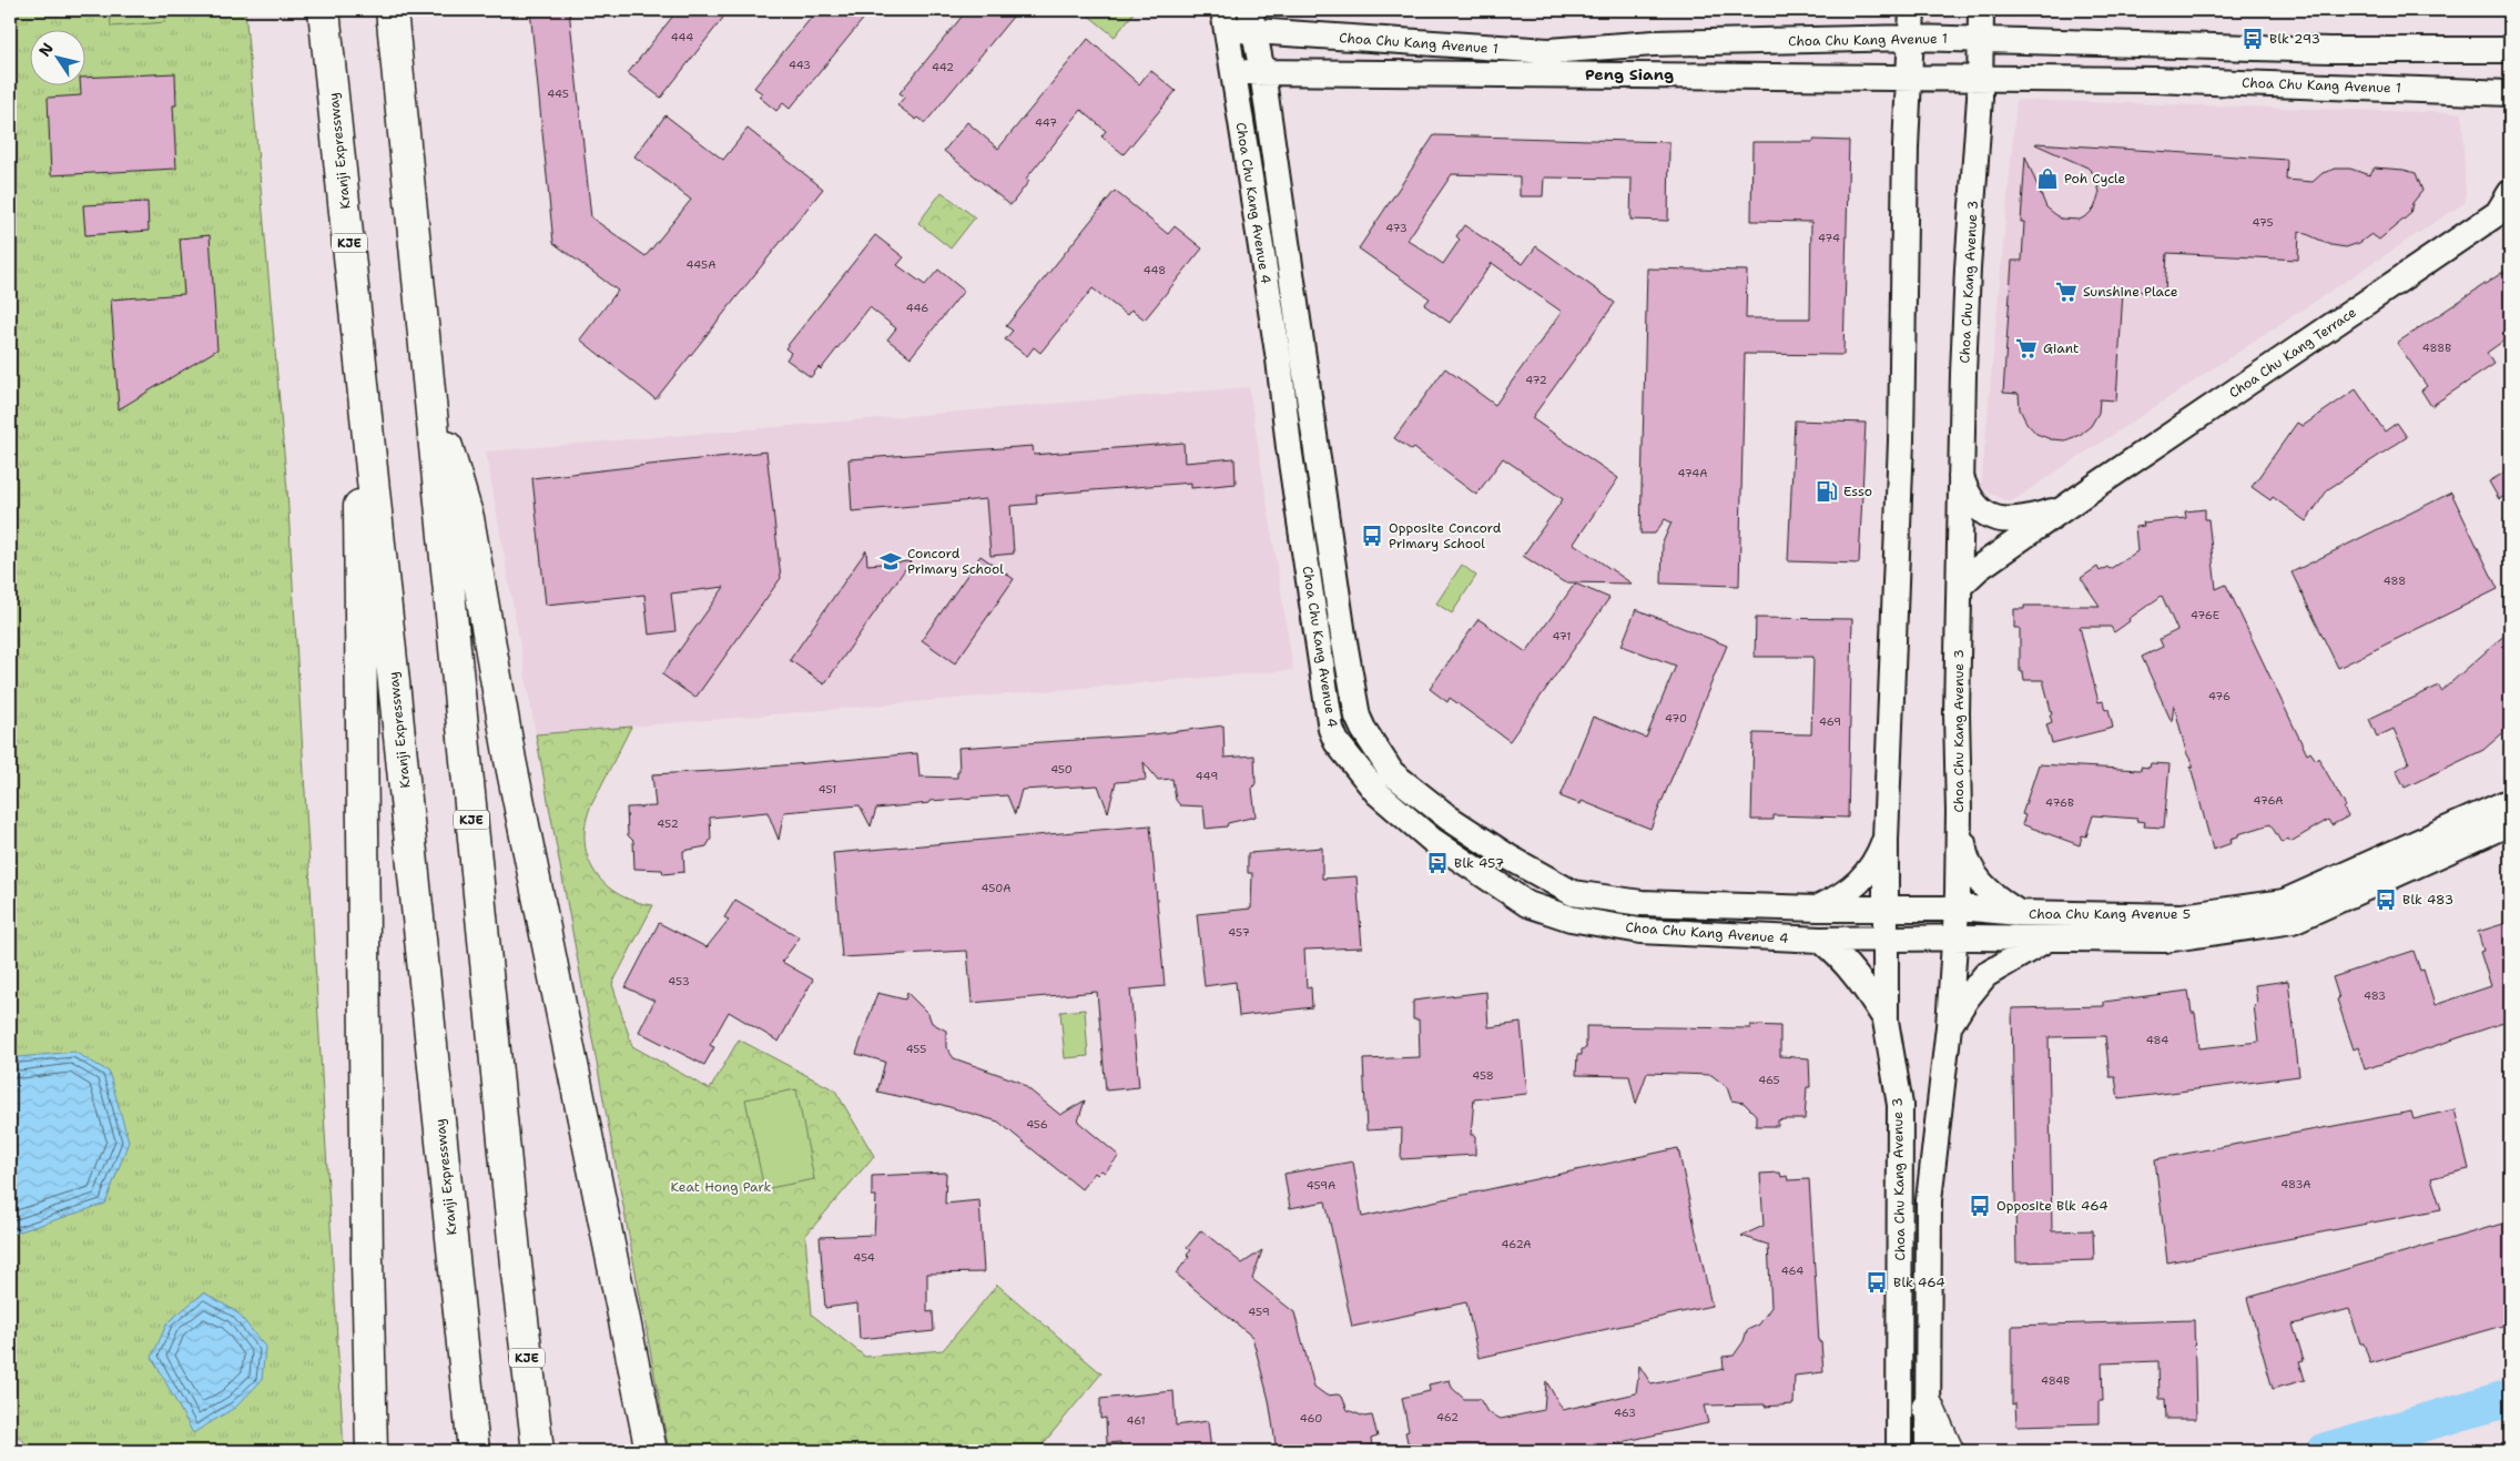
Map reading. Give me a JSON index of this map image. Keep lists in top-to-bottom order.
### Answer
{
  "streets": {
    "main road": ["Kranji Expressway", "KJE"],
    "street": [
      "Choa Chu Kang Avenue 1",
      "Choa Chu Kang Avenue 4",
      "Choa Chu Kang Avenue 3",
      "Choa Chu Kang Terrace",
      "Choa Chu Kang Avenue 5"
    ]
  },
  "crossings": [
    ["Choa Chu Kang Avenue 1", "Choa Chu Kang Avenue 4"],
    ["Choa Chu Kang Avenue 1", "Choa Chu Kang Avenue 3"],
    ["Choa Chu Kang Avenue 4", "Choa Chu Kang Avenue 3"],
    ["Choa Chu Kang Avenue 4", "Choa Chu Kang Avenue 5"],
    ["Choa Chu Kang Avenue 3", "Choa Chu Kang Terrace"],
    ["Choa Chu Kang Avenue 3", "Choa Chu Kang Avenue 5"]
  ],
  "districts": ["Peng Siang"],
  "parks": ["Keat Hong Park"],
  "places": {
    "bus stop": [
      "Blk 293",
      "Opposite Concord Primary School",
      "Blk 457",
      "Blk 483",
      "Opposite Blk 464",
      "Blk 464"
    ],
    "shop": ["Poh Cycle"],
    "supermarket": ["Sunshine Place", "Giant"],
    "fuel station": ["Esso"],
    "school or university": ["Concord Primary School"]
  },
  "house_numbers": [
    "444",
    "443",
    "442",
    "445",
    "447",
    "475",
    "473",
    "474",
    "445A",
    "448",
    "446",
    "488B",
    "472",
    "474A",
    "488",
    "476E",
    "471",
    "476",
    "470",
    "469",
    "450",
    "449",
    "451",
    "476A",
    "476B",
    "452",
    "450A",
    "457",
    "453",
    "483",
    "484",
    "455",
    "458",
    "465",
    "456",
    "483A",
    "459A",
    "462A",
    "454",
    "464",
    "459",
    "484B",
    "463",
    "462",
    "460",
    "461"
  ],
  "north": "top left"
}
